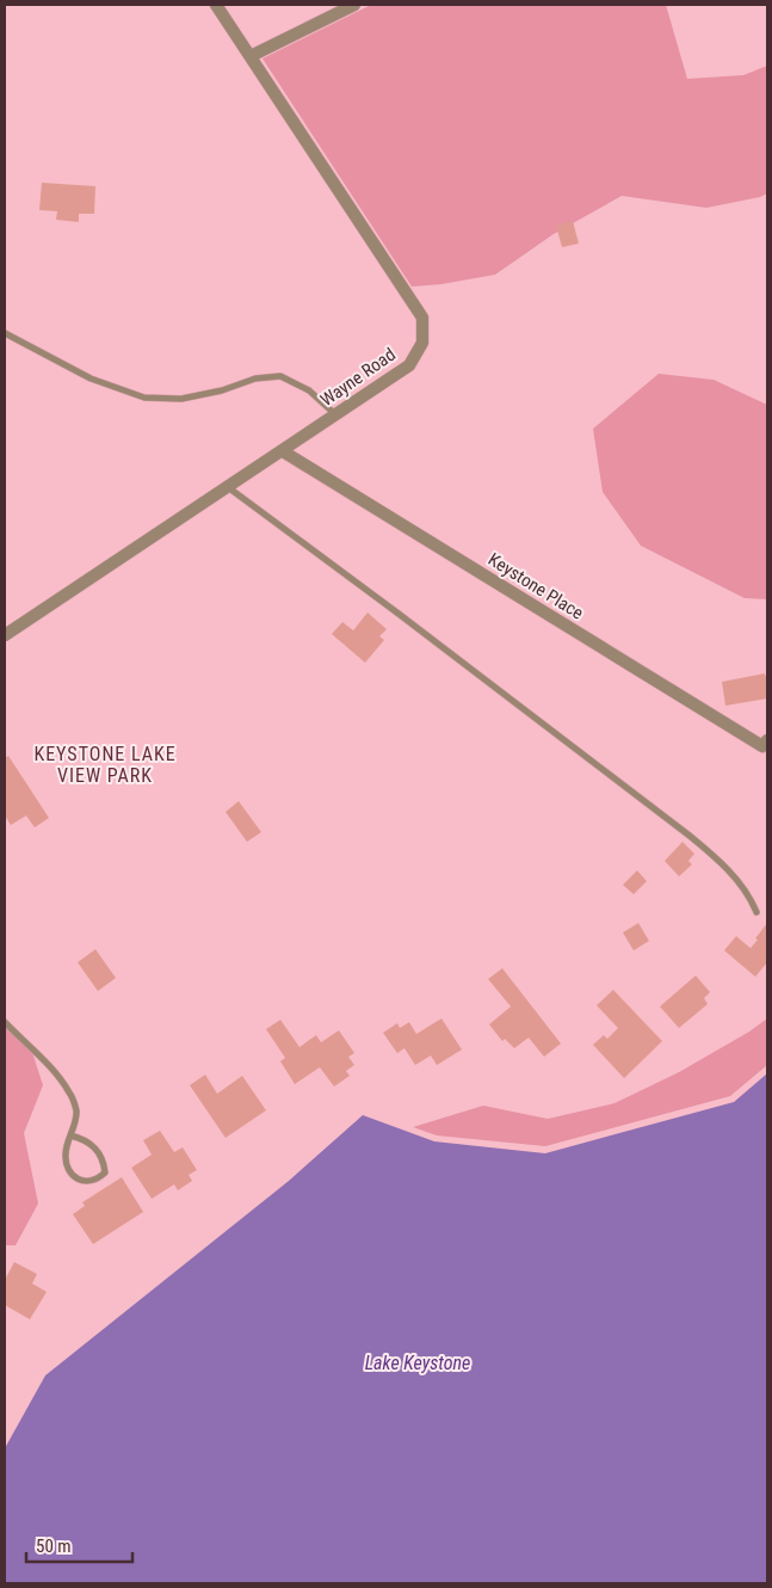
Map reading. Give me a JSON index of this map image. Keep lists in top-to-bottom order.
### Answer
{
  "streets": {
    "street": ["Wayne Road", "Keystone Place"]
  },
  "crossings": [
    ["Wayne Road", "Keystone Place"]
  ],
  "districts": ["KEYSTONE LAKE VIEW PARK"],
  "water": ["Lake Keystone"],
  "scale_bar": "50 m"
}
